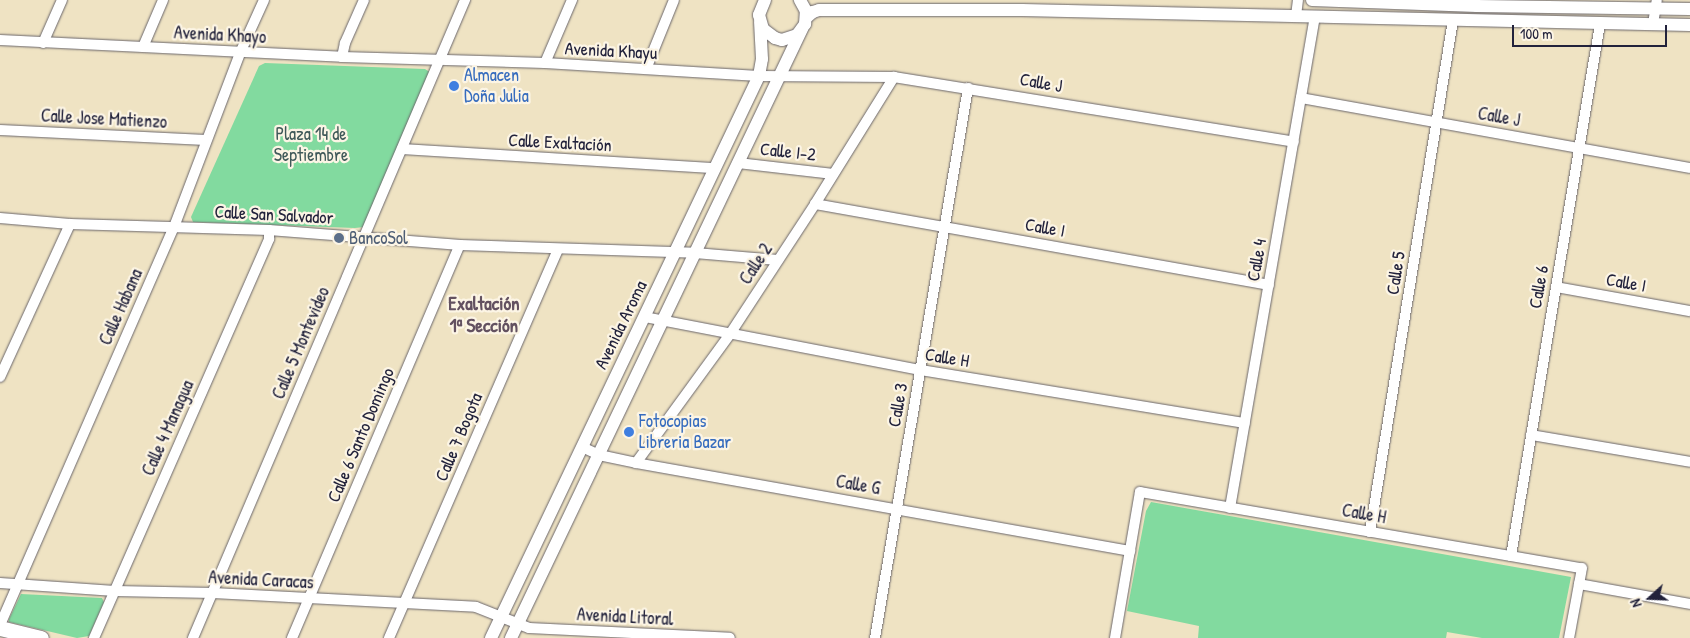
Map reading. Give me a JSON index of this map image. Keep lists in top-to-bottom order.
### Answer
{
  "streets": {
    "street": [
      "Avenida Khayo",
      "Avenida Khayu",
      "Calle J",
      "Calle Jose Matienzo",
      "Calle Exaltación",
      "Calle I-2",
      "Calle San Salvador",
      "Calle I",
      "Calle 4",
      "Calle 2",
      "Calle 5",
      "Calle 6",
      "Calle Habana",
      "Avenida Aroma",
      "Calle 5 Montevideo",
      "Calle H",
      "Calle 3",
      "Calle 4 Managua",
      "Calle 6 Santo Domingo",
      "Calle 7 Bogota",
      "Calle G",
      "Avenida Caracas",
      "Avenida Litoral"
    ]
  },
  "crossings": [
    ["Avenida Khayo", "Avenida Khayu"],
    ["Avenida Khayo", "Calle Habana"],
    ["Avenida Khayo", "Calle 5 Montevideo"],
    ["Avenida Khayu", "Calle J"],
    ["Avenida Khayu", "Avenida Aroma"],
    ["Avenida Khayu", "Calle 5 Montevideo"],
    ["Calle J", "Calle 4"],
    ["Calle J", "Calle 2"],
    ["Calle J", "Calle 5"],
    ["Calle J", "Calle 6"],
    ["Calle J", "Avenida Aroma"],
    ["Calle J", "Calle 3"],
    ["Calle Jose Matienzo", "Calle Habana"],
    ["Calle Exaltación", "Avenida Aroma"],
    ["Calle Exaltación", "Calle 5 Montevideo"],
    ["Calle I-2", "Calle 2"],
    ["Calle I-2", "Avenida Aroma"],
    ["Calle San Salvador", "Calle 2"],
    ["Calle San Salvador", "Calle Habana"],
    ["Calle San Salvador", "Avenida Aroma"],
    ["Calle San Salvador", "Calle 5 Montevideo"],
    ["Calle San Salvador", "Calle 4 Managua"],
    ["Calle San Salvador", "Calle 6 Santo Domingo"],
    ["Calle San Salvador", "Calle 7 Bogota"],
    ["Calle I", "Calle 4"],
    ["Calle I", "Calle 2"],
    ["Calle I", "Calle 6"],
    ["Calle I", "Calle 3"],
    ["Calle 4", "Calle H"],
    ["Calle 2", "Calle H"],
    ["Calle 2", "Calle G"],
    ["Calle 5", "Calle H"],
    ["Calle 6", "Calle H"],
    ["Calle Habana", "Avenida Caracas"],
    ["Avenida Aroma", "Calle H"],
    ["Avenida Aroma", "Calle G"],
    ["Avenida Aroma", "Avenida Caracas"],
    ["Avenida Aroma", "Avenida Litoral"],
    ["Calle 5 Montevideo", "Avenida Caracas"],
    ["Calle H", "Calle 3"],
    ["Calle H", "Calle G"],
    ["Calle 3", "Calle G"],
    ["Calle 4 Managua", "Avenida Caracas"],
    ["Calle 6 Santo Domingo", "Avenida Caracas"],
    ["Calle 7 Bogota", "Avenida Caracas"],
    ["Avenida Caracas", "Avenida Litoral"]
  ],
  "districts": ["Exaltación 1ª Sección"],
  "parks": ["Plaza 14 de Septiembre"],
  "places": ["Almacen Doña Julia", "BancoSol", "Fotocopias Libreria Bazar"],
  "scale_bar": "100 m",
  "north": "left"
}
